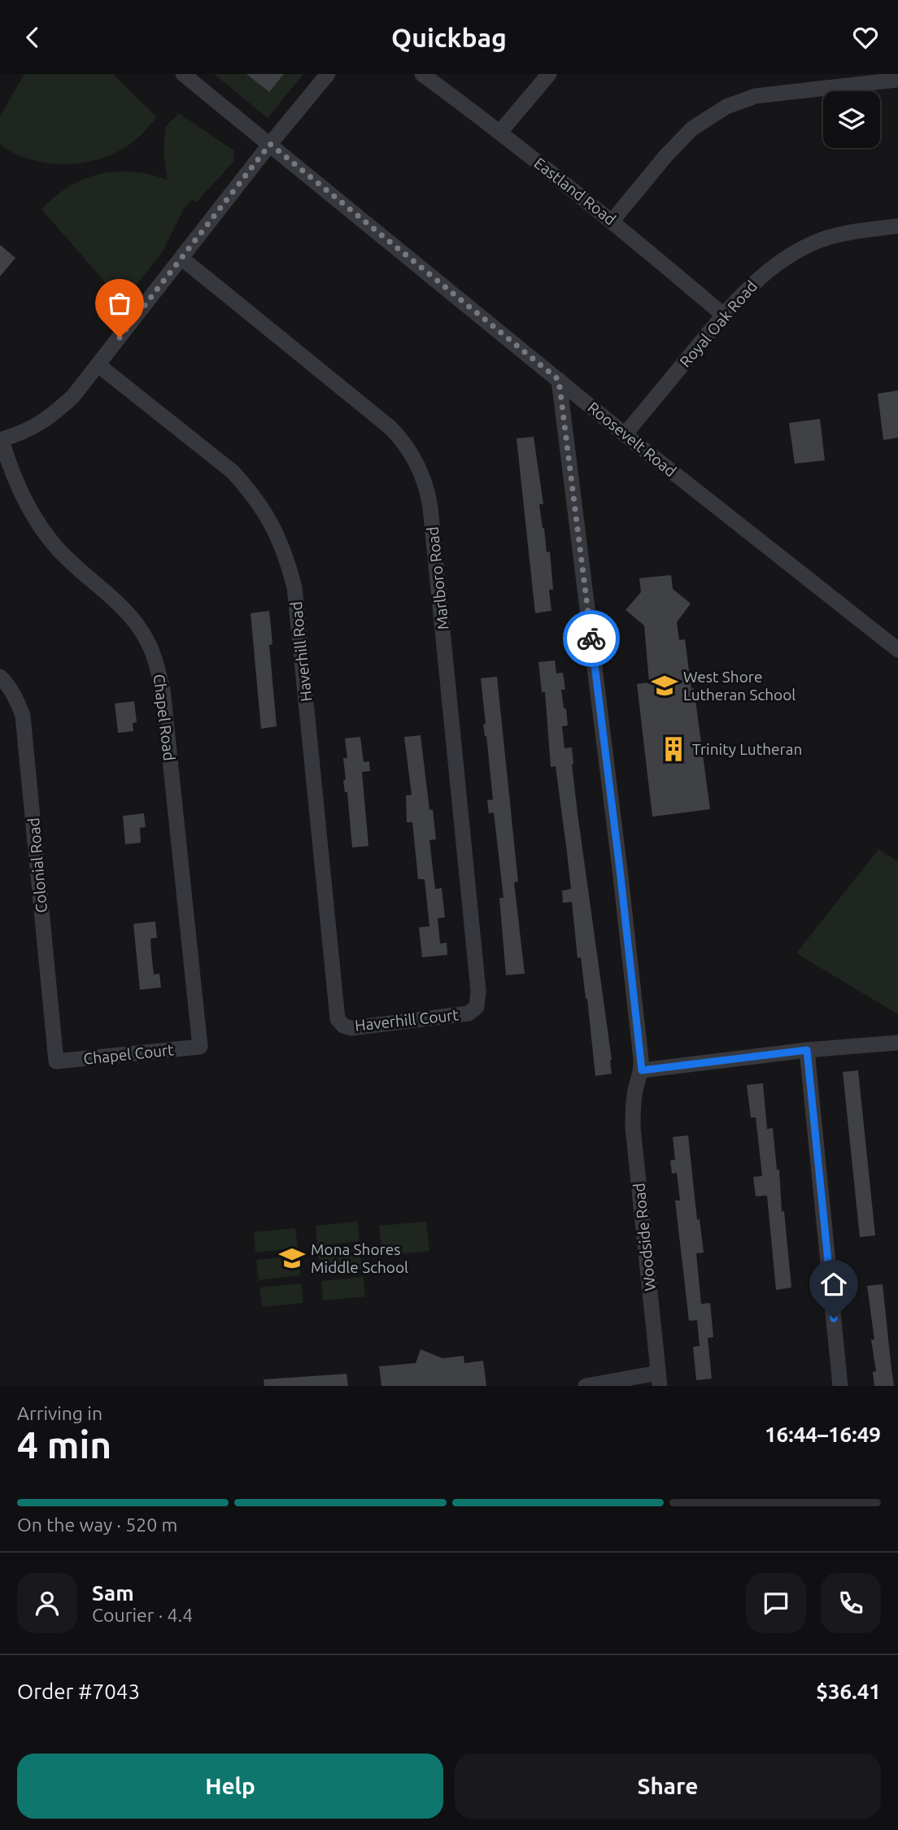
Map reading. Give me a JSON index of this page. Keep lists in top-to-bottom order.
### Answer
{
  "streets": {
    "street": [
      "Eastland Road",
      "Royal Oak Road",
      "Roosevelt Road",
      "Marlboro Road",
      "Haverhill Road",
      "Chapel Road",
      "Colonial Road",
      "Haverhill Court",
      "Chapel Court",
      "Woodside Road"
    ]
  },
  "crossings": [
    ["Eastland Road", "Royal Oak Road"],
    ["Royal Oak Road", "Roosevelt Road"],
    ["Marlboro Road", "Haverhill Court"],
    ["Haverhill Road", "Haverhill Court"],
    ["Chapel Road", "Chapel Court"],
    ["Colonial Road", "Chapel Court"]
  ],
  "places": {
    "school or university": ["West Shore Lutheran School", "Mona Shores Middle School"],
    "building": ["Trinity Lutheran"]
  },
  "page": {
    "header": "Quickbag",
    "heading": ["4 min", "Arriving in", "16:44–16:49"],
    "panel": [
      "Sam",
      "Courier · 4.4",
      "Order #7043",
      "$36.41"
    ],
    "bar": "On the way · 520 m",
    "buttons": ["Help", "Share"]
  }
}
